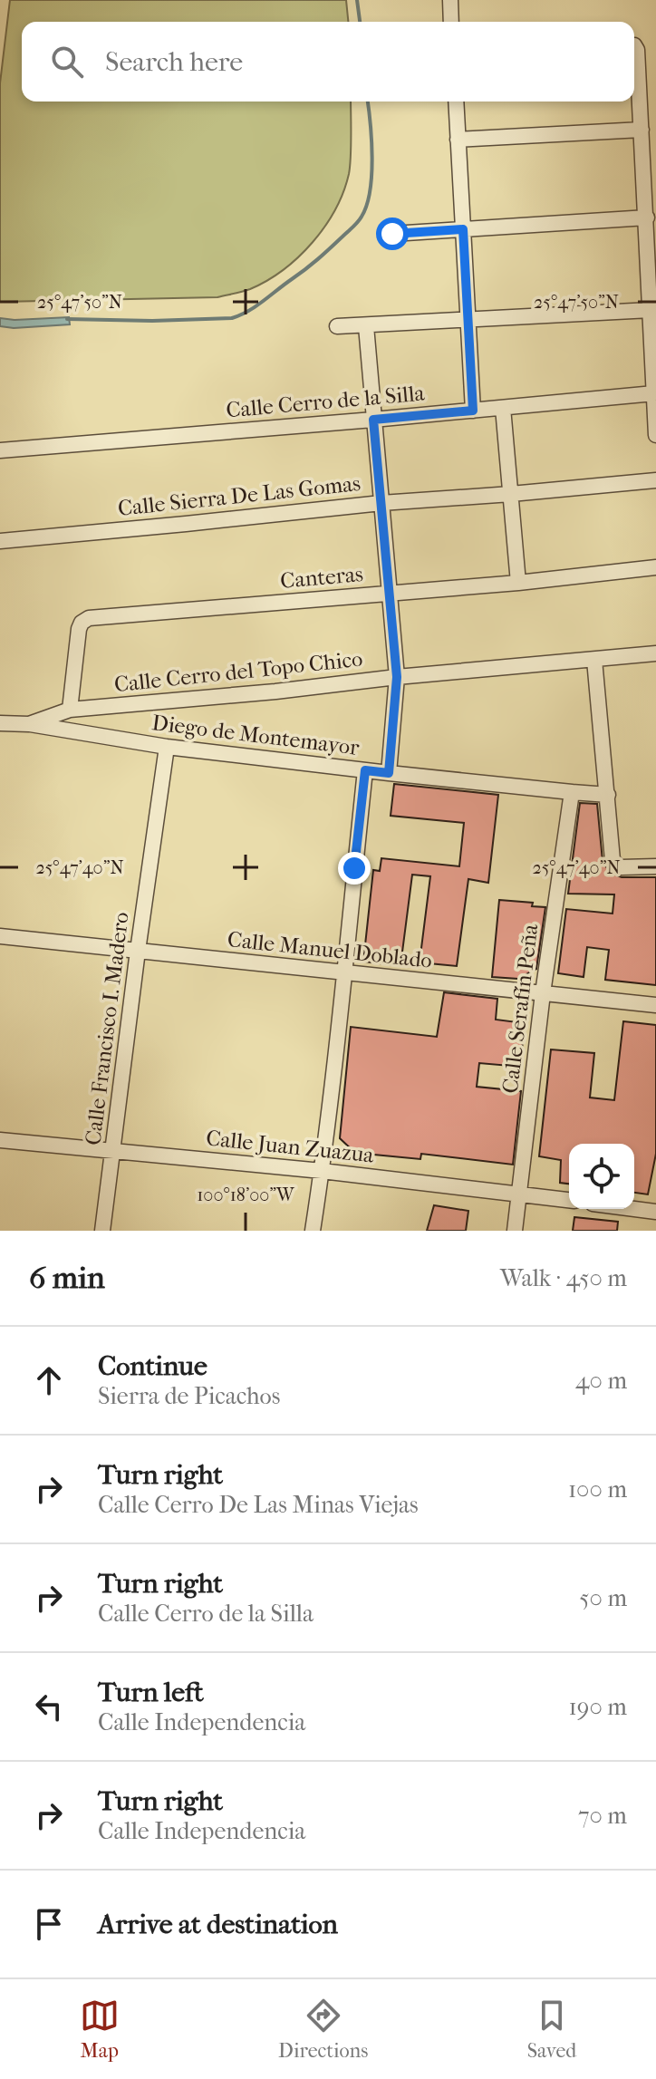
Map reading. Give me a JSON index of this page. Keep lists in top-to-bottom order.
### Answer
{
  "streets": {
    "street": [
      "Calle Cerro de la Silla",
      "Calle Sierra De Las Gomas",
      "Canteras",
      "Calle Cerro del Topo Chico",
      "Diego de Montemayor",
      "Calle Manuel Doblado",
      "Calle Serafín Peña",
      "Calle Francisco I. Madero",
      "Calle Juan Zuazua"
    ]
  },
  "crossings": [
    ["Canteras", "Calle Cerro del Topo Chico"],
    ["Calle Cerro del Topo Chico", "Diego de Montemayor"],
    ["Diego de Montemayor", "Calle Serafín Peña"],
    ["Diego de Montemayor", "Calle Francisco I. Madero"],
    ["Calle Manuel Doblado", "Calle Serafín Peña"],
    ["Calle Manuel Doblado", "Calle Francisco I. Madero"],
    ["Calle Serafín Peña", "Calle Juan Zuazua"],
    ["Calle Francisco I. Madero", "Calle Juan Zuazua"]
  ],
  "page": {
    "search": "Search here",
    "heading": ["6 min", "Walk · 450 m"],
    "list": [
      ["Continue", "Sierra de Picachos", "40 m"],
      ["Turn right", "Calle Cerro De Las Minas Viejas", "100 m"],
      ["Turn right", "Calle Cerro de la Silla", "50 m"],
      ["Turn left", "Calle Independencia", "190 m"],
      ["Turn right", "Calle Independencia", "70 m"],
      "Arrive at destination"
    ],
    "nav": ["Map", "Directions", "Saved"]
  },
  "coordinates": ["25°47'50\"N", "25°47'40\"N", "100°18'00\"W"]
}
